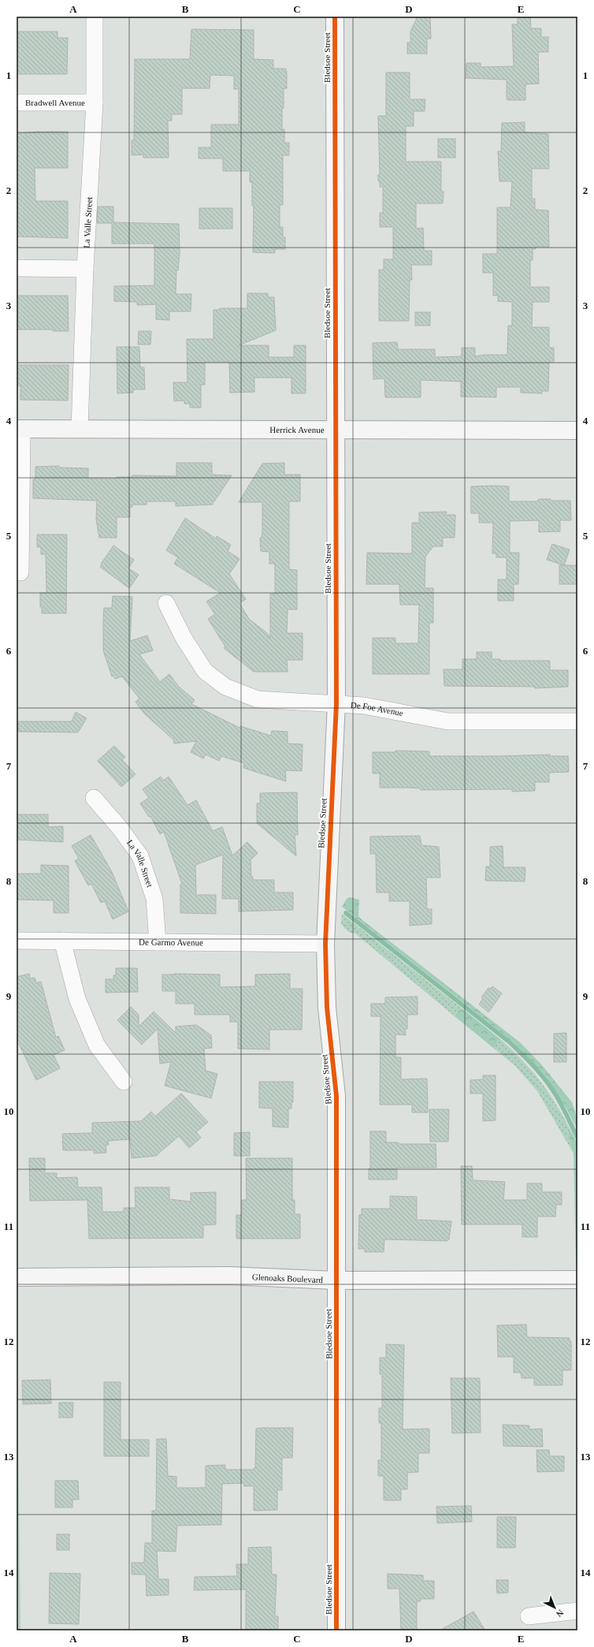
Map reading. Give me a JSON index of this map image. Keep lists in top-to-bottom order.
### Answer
{
  "streets": {
    "street": [
      "Bledsoe Street",
      "Bradwell Avenue",
      "La Valle Street",
      "Herrick Avenue",
      "De Foe Avenue",
      "De Garmo Avenue",
      "Glenoaks Boulevard"
    ]
  },
  "crossings": [
    ["Bledsoe Street", "Herrick Avenue"],
    ["Bledsoe Street", "De Foe Avenue"],
    ["Bledsoe Street", "De Garmo Avenue"],
    ["Bledsoe Street", "Glenoaks Boulevard"],
    ["Bradwell Avenue", "La Valle Street"],
    ["La Valle Street", "Herrick Avenue"],
    ["La Valle Street", "De Garmo Avenue"]
  ],
  "north": "bottom right",
  "grid": {
    "columns": [
      "A",
      "B",
      "C",
      "D",
      "E"
    ],
    "rows": [
      "1",
      "2",
      "3",
      "4",
      "5",
      "6",
      "7",
      "8",
      "9",
      "10",
      "11",
      "12",
      "13",
      "14"
    ]
  }
}
